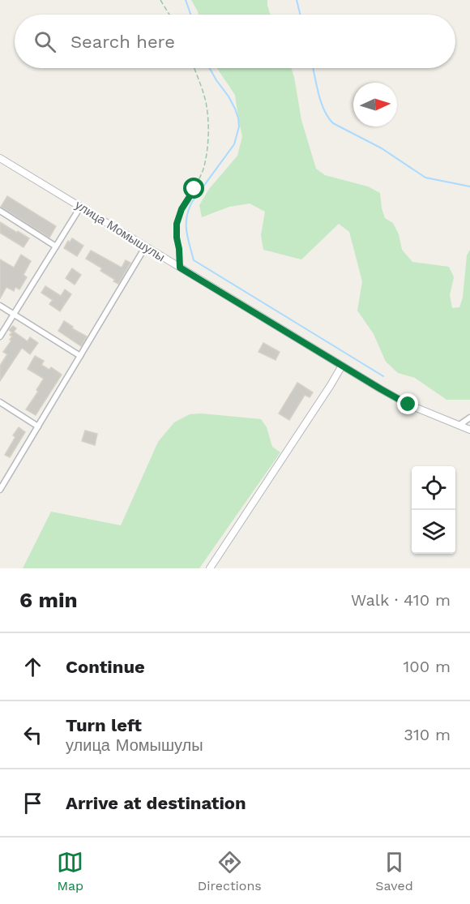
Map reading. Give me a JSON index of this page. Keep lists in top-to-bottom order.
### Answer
{
  "streets": {
    "street": ["улица Момышулы"]
  },
  "north": "right",
  "page": {
    "search": "Search here",
    "heading": ["6 min", "Walk · 410 m"],
    "list": [
      ["Continue", "100 m"],
      ["Turn left", "улица Момышулы", "310 m"],
      "Arrive at destination"
    ],
    "nav": ["Map", "Directions", "Saved"]
  }
}
